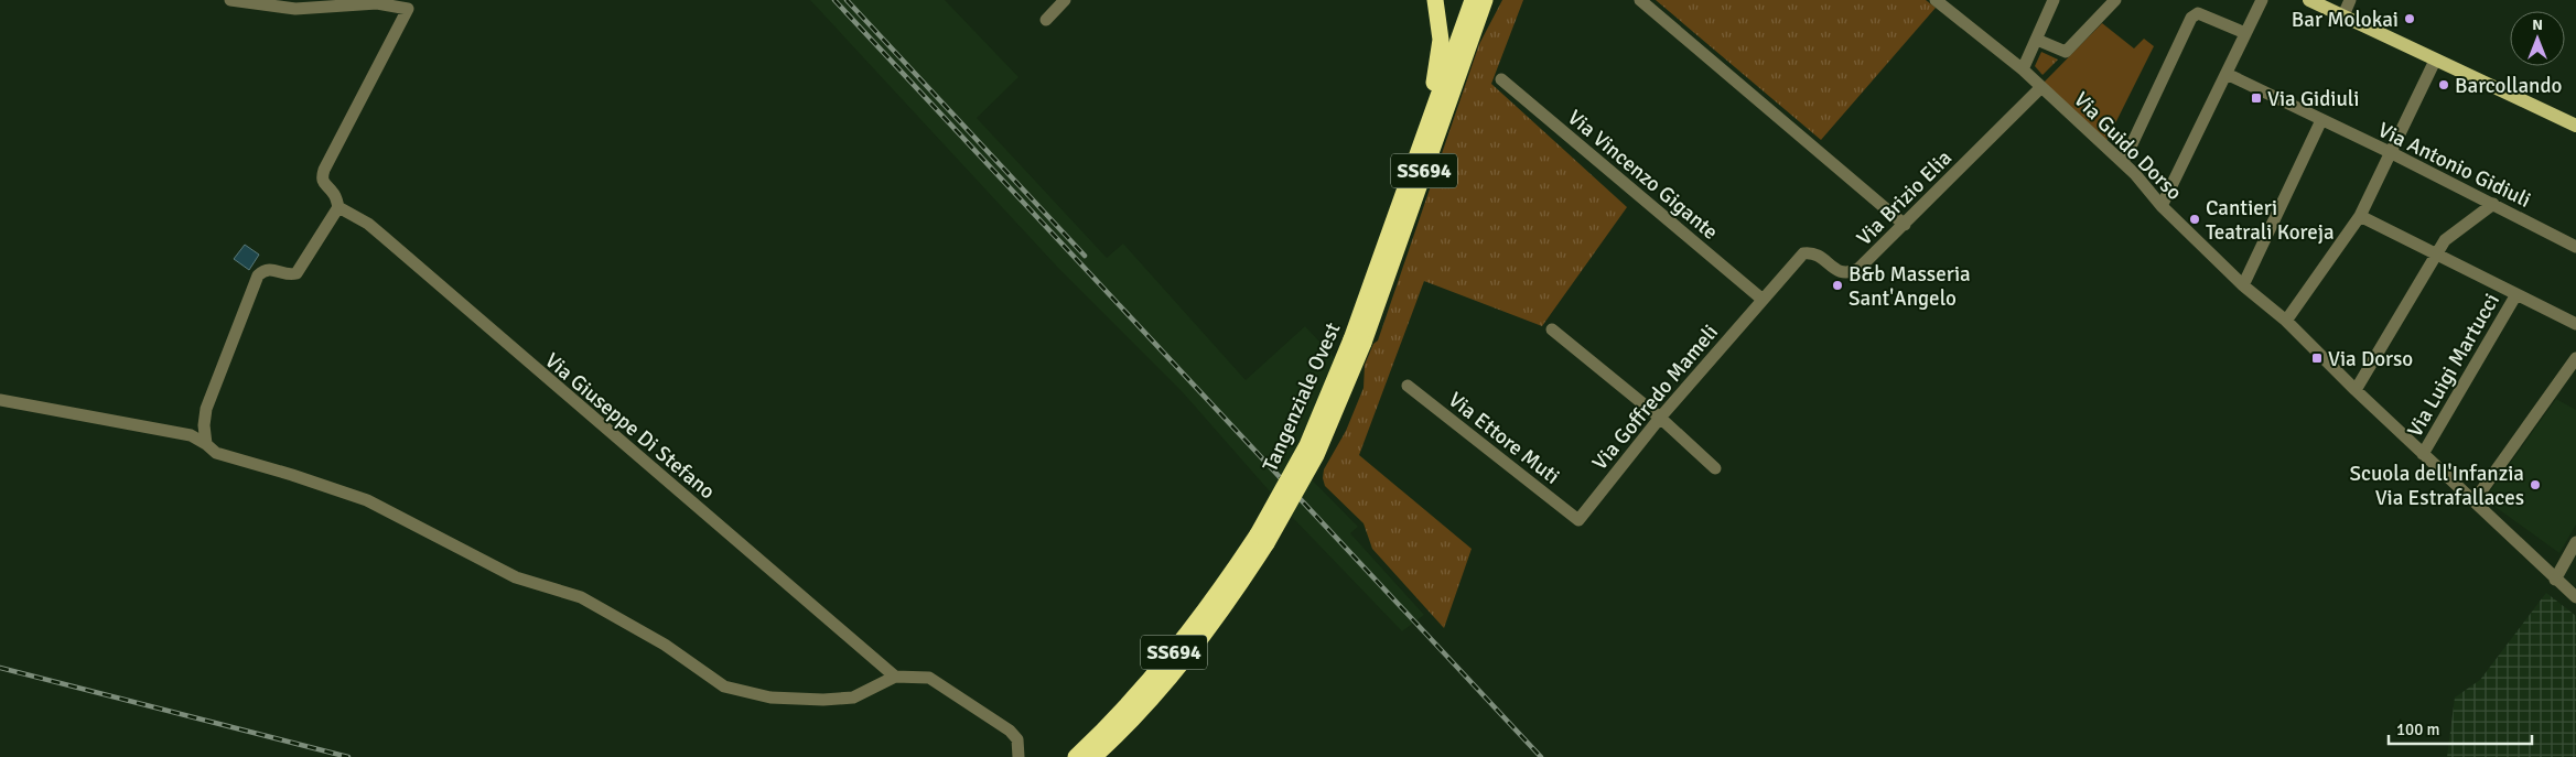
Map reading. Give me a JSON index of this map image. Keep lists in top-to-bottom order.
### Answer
{
  "streets": {
    "highway": ["SS694", "Tangenziale Ovest"],
    "street": [
      "Via Guido Dorso",
      "Via Antonio Gidiuli",
      "Via Vincenzo Gigante",
      "Via Brizio Elia",
      "Via Luigi Martucci",
      "Via Goffredo Mameli",
      "Via Giuseppe Di Stefano",
      "Via Ettore Muti"
    ]
  },
  "crossings": [
    ["Via Guido Dorso", "Via Brizio Elia"],
    ["Via Guido Dorso", "Via Luigi Martucci"],
    ["Via Vincenzo Gigante", "Via Brizio Elia"],
    ["Via Vincenzo Gigante", "Via Goffredo Mameli"],
    ["Via Brizio Elia", "Via Goffredo Mameli"],
    ["Via Goffredo Mameli", "Via Ettore Muti"]
  ],
  "places": {
    "other": [
      "Bar Molokai",
      "Barcollando",
      "Cantieri Teatrali Koreja",
      "B&b Masseria Sant'Angelo",
      "Scuola dell'Infanzia Via Estrafallaces"
    ],
    "transit": ["Via Gidiuli", "Via Dorso"]
  },
  "scale_bar": "100 m",
  "north": "top"
}
